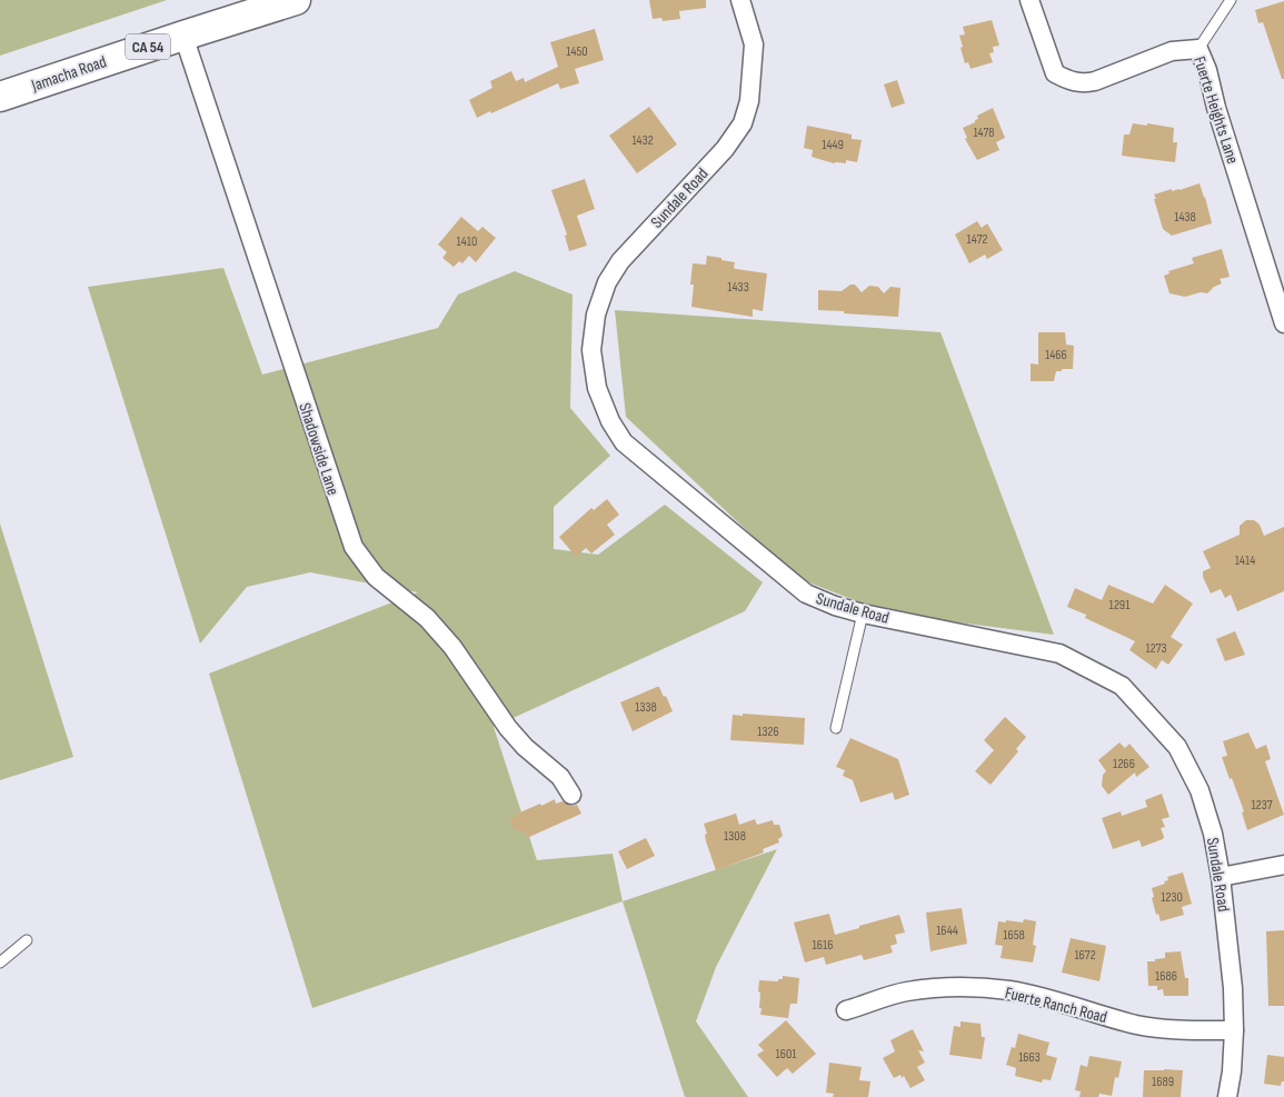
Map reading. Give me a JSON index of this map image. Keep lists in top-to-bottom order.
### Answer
{
  "streets": {
    "main road": ["CA 54", "Jamacha Road"],
    "street": [
      "Fuerte Heights Lane",
      "Sundale Road",
      "Shadowside Lane",
      "Fuerte Ranch Road"
    ]
  },
  "crossings": [
    ["Jamacha Road", "Shadowside Lane"],
    ["Sundale Road", "Fuerte Ranch Road"]
  ],
  "house_numbers": [
    "1450",
    "1478",
    "1432",
    "1449",
    "1438",
    "1472",
    "1410",
    "1433",
    "1466",
    "1414",
    "1291",
    "1273",
    "1338",
    "1326",
    "1266",
    "1237",
    "1308",
    "1230",
    "1644",
    "1658",
    "1616",
    "1672",
    "1686",
    "1601",
    "1663",
    "1689"
  ]
}
